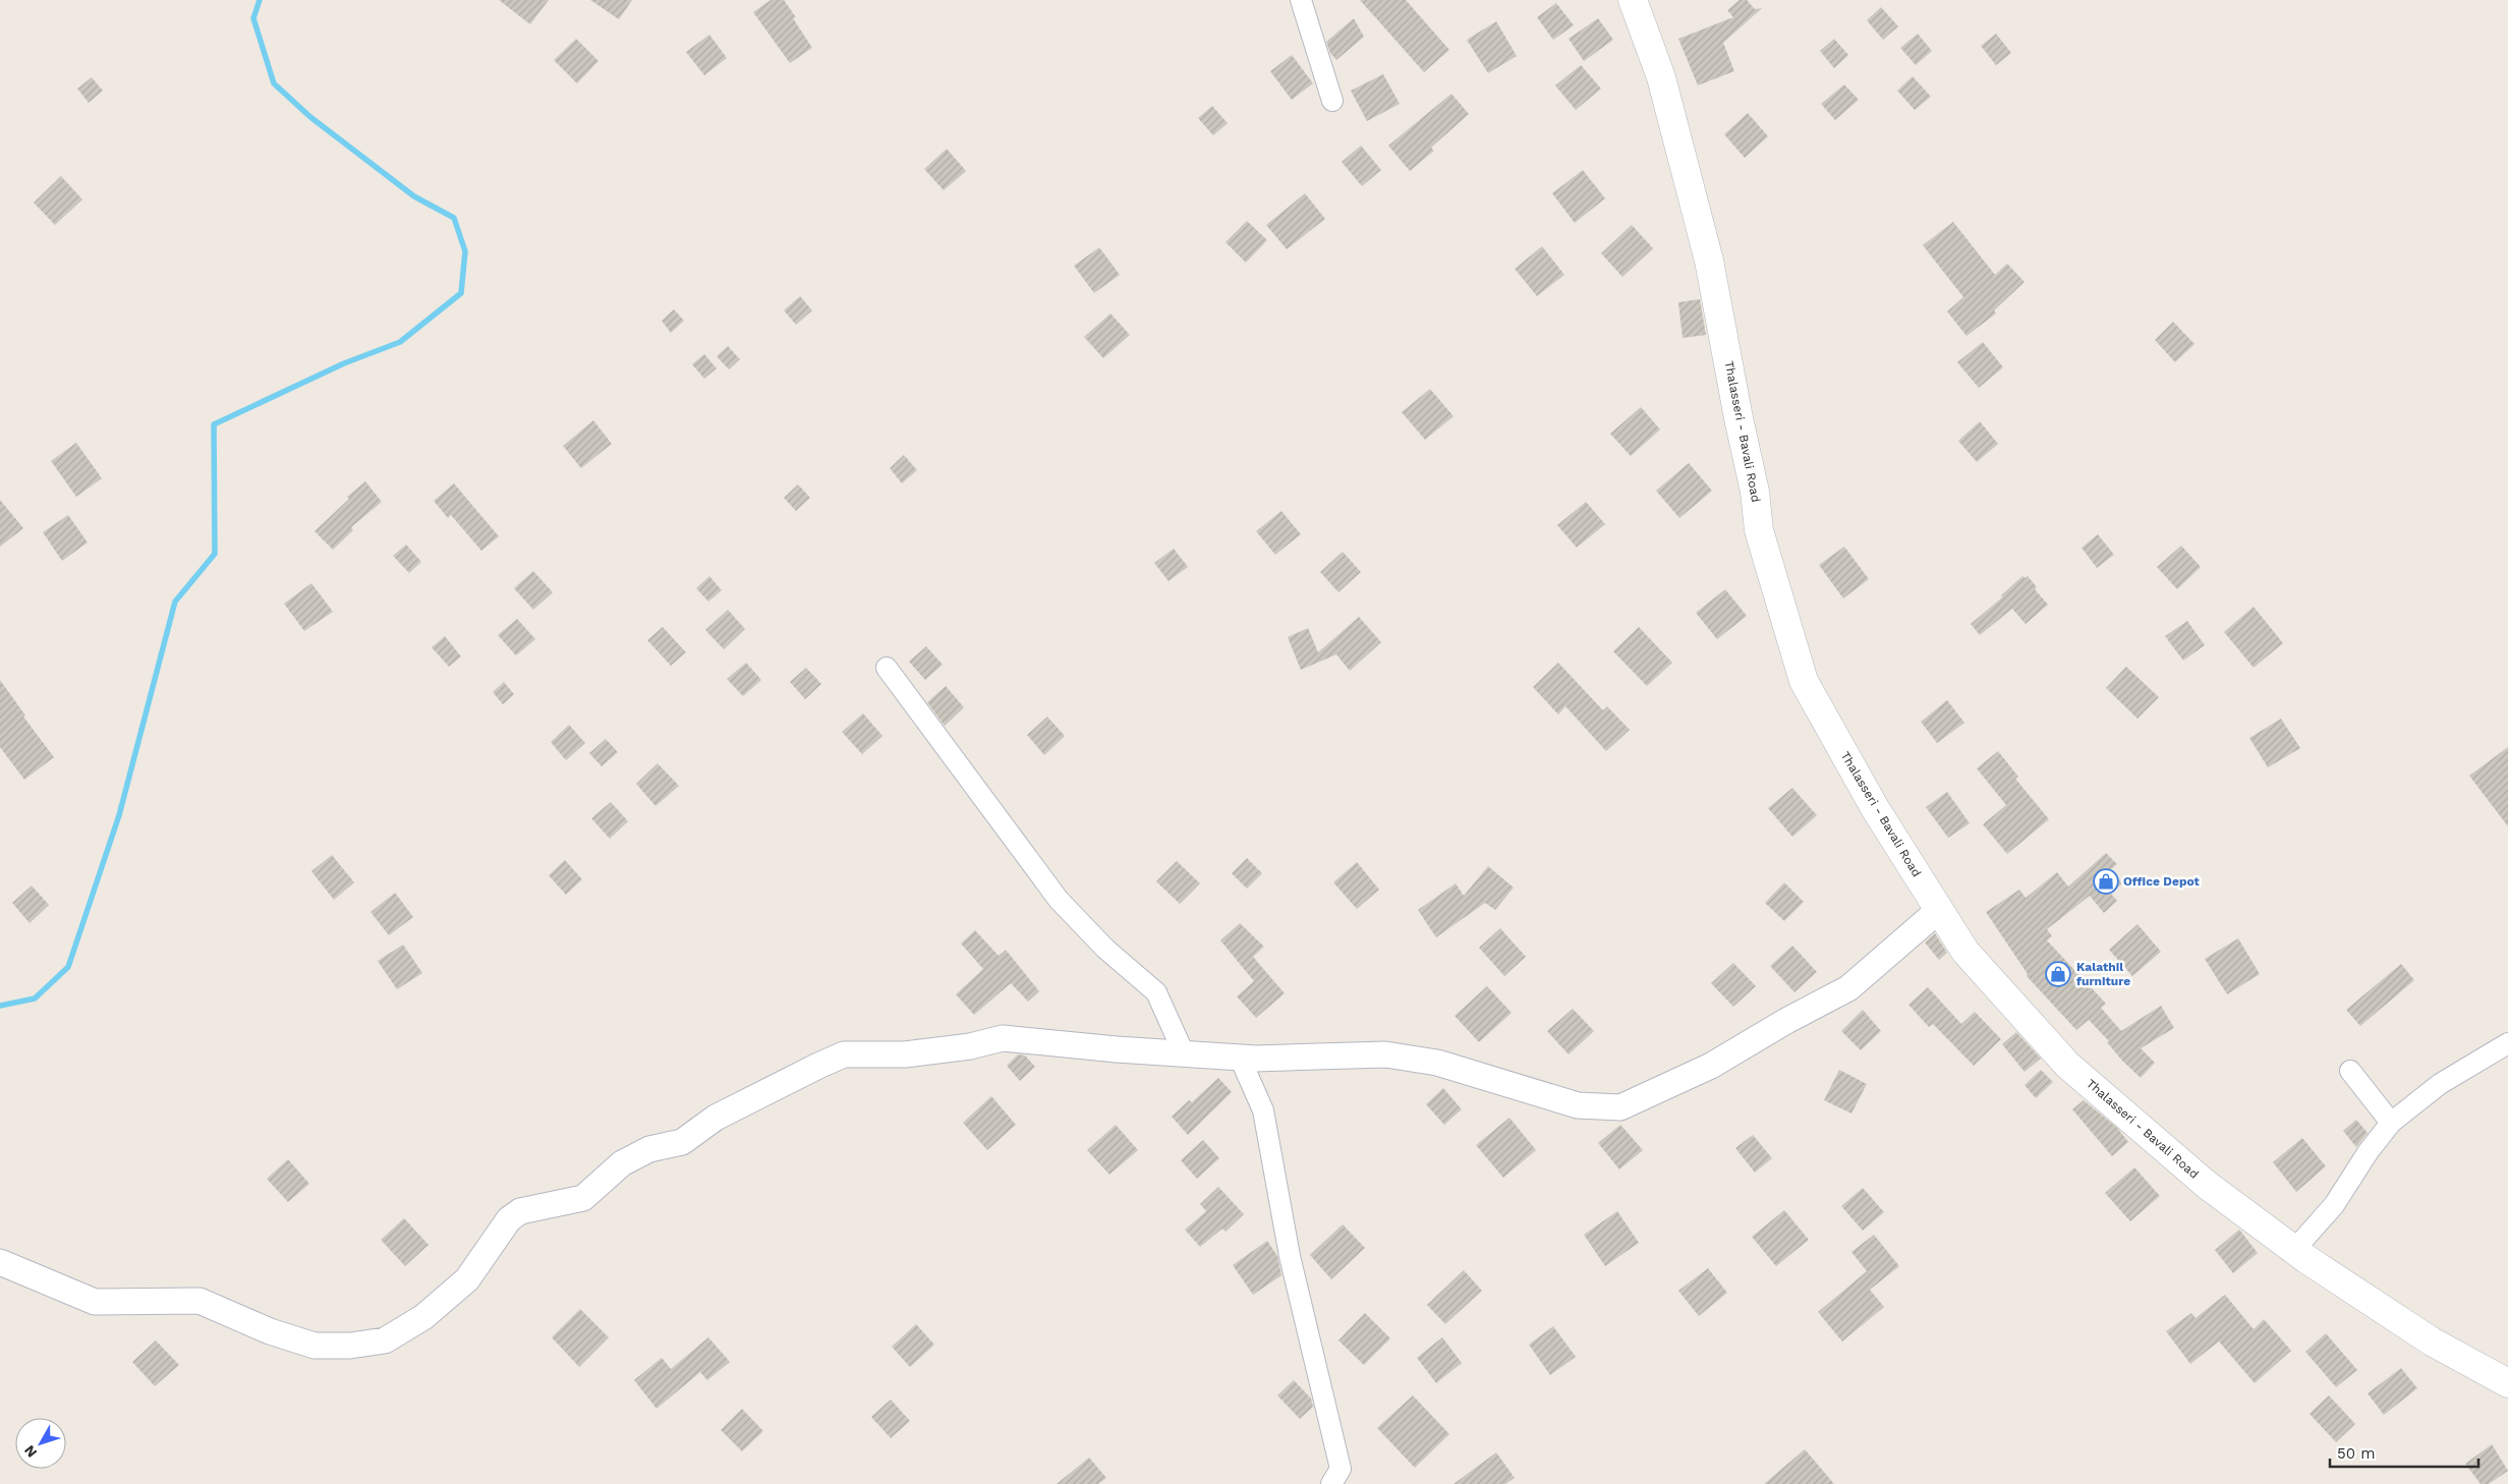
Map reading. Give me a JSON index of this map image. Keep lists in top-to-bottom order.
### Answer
{
  "streets": {
    "main road": ["Thalasseri - Bavali Road"]
  },
  "places": {
    "shop": ["Office Depot", "Kalathil furniture"]
  },
  "scale_bar": "50 m",
  "north": "bottom left"
}
